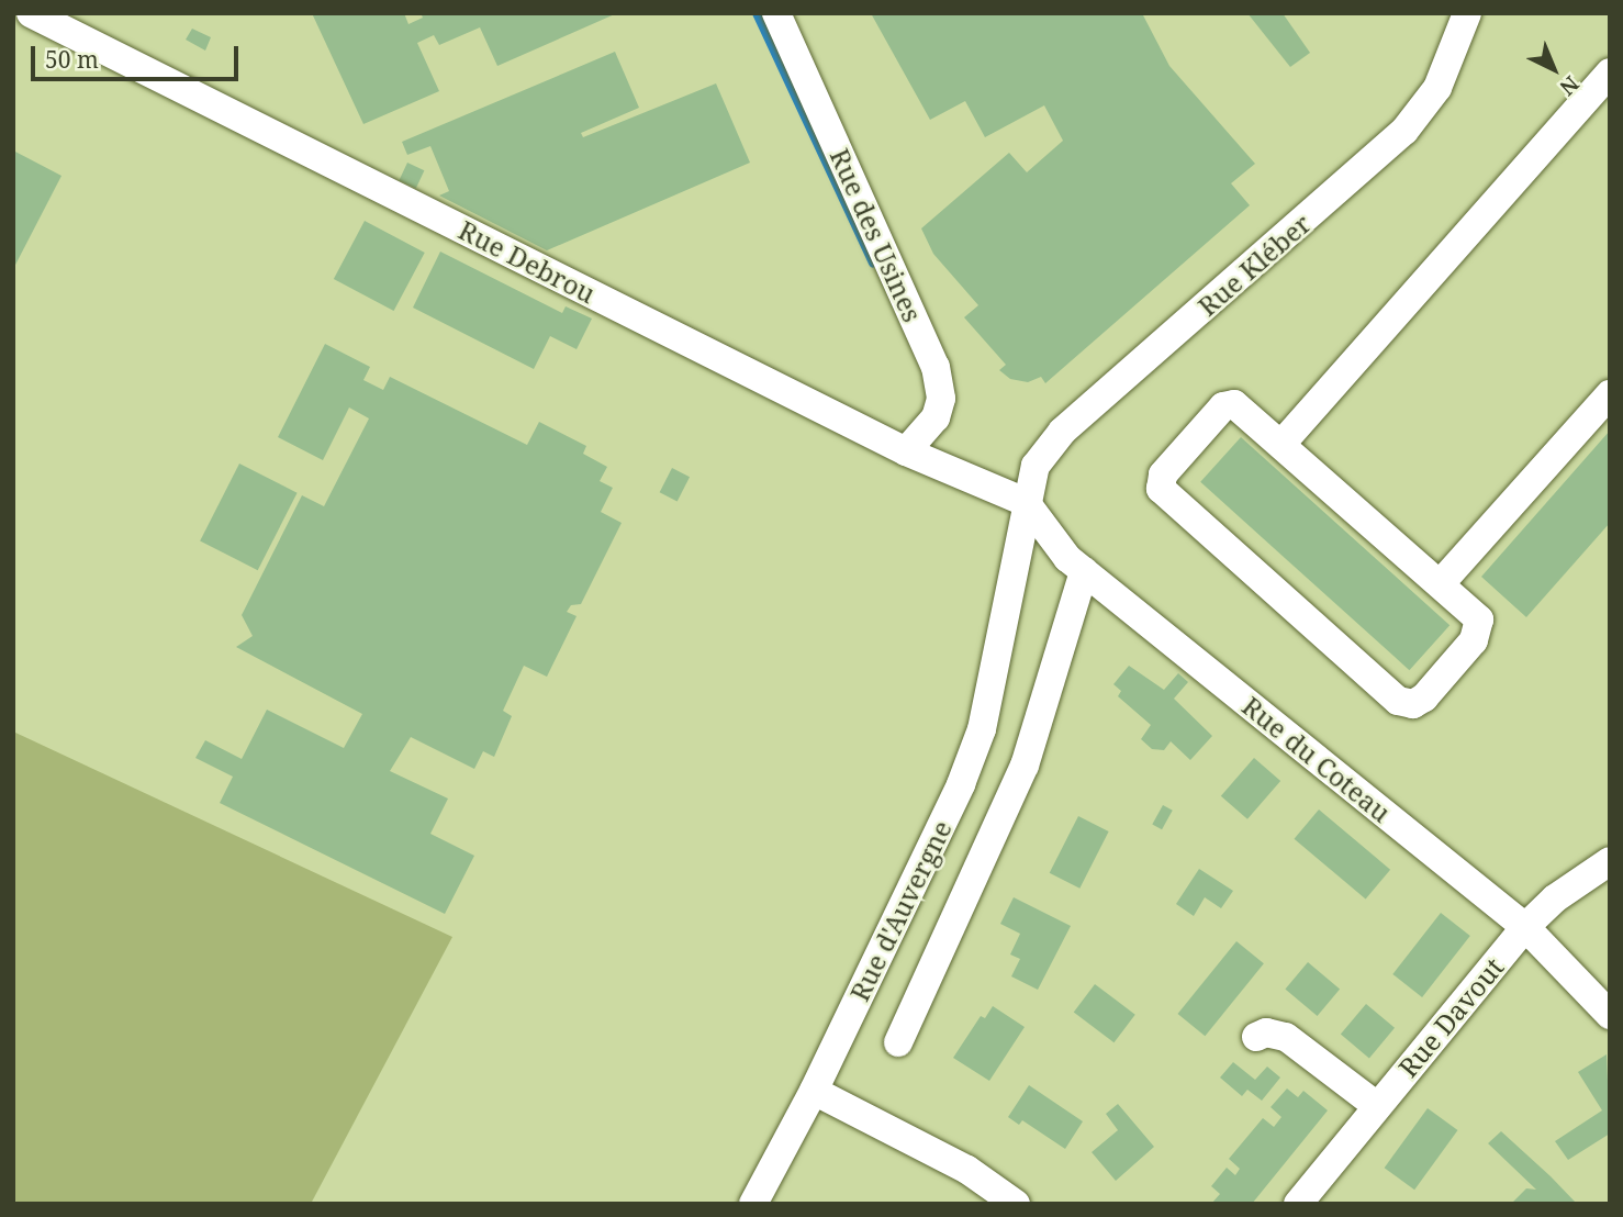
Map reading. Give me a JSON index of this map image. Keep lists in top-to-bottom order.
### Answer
{
  "streets": {
    "street": [
      "Rue des Usines",
      "Rue Debrou",
      "Rue Kléber",
      "Rue du Coteau",
      "Rue d'Auvergne",
      "Rue Davout"
    ]
  },
  "crossings": [
    ["Rue des Usines", "Rue Debrou"],
    ["Rue Debrou", "Rue Kléber"],
    ["Rue Debrou", "Rue du Coteau"],
    ["Rue Debrou", "Rue d'Auvergne"],
    ["Rue Kléber", "Rue du Coteau"],
    ["Rue Kléber", "Rue d'Auvergne"],
    ["Rue du Coteau", "Rue d'Auvergne"],
    ["Rue du Coteau", "Rue Davout"]
  ],
  "scale_bar": "50 m",
  "north": "bottom right"
}
